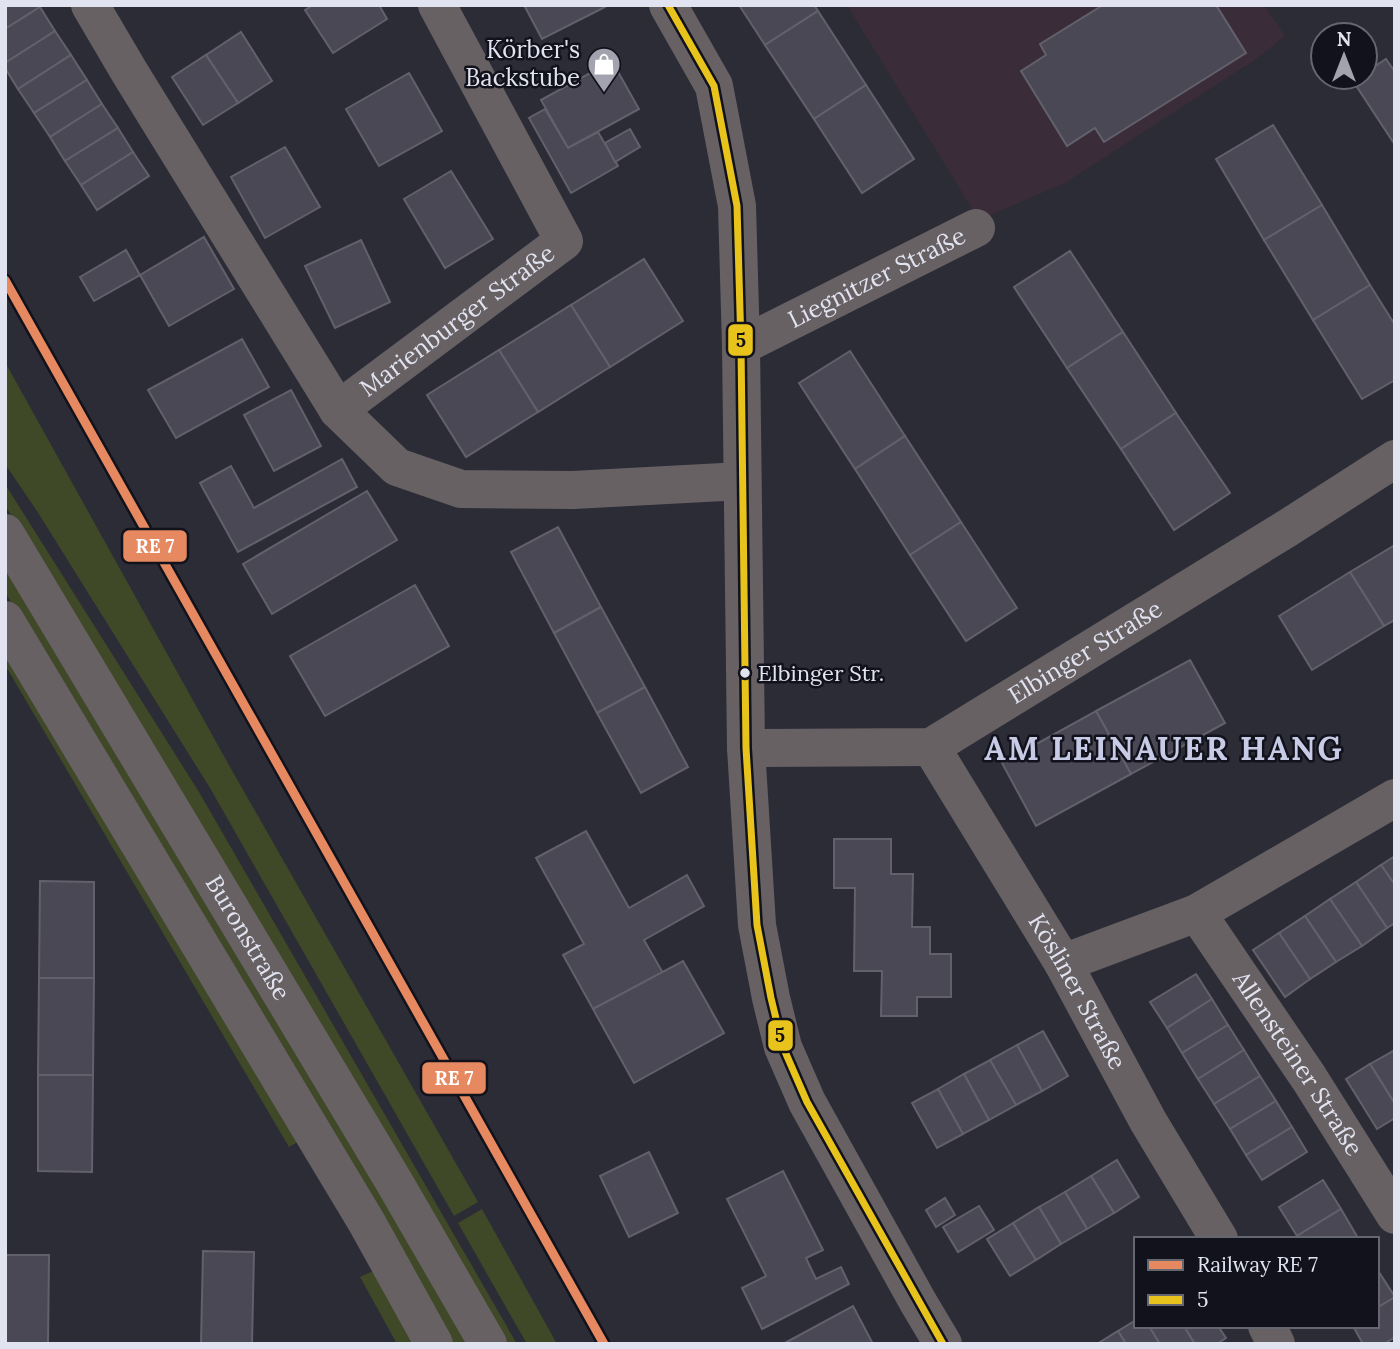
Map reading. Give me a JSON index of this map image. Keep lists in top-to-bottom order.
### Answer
{
  "streets": {
    "street": [
      "Liegnitzer Straße",
      "Marienburger Straße",
      "Elbinger Straße",
      "Buronstraße",
      "Kösliner Straße",
      "Allensteiner Straße"
    ]
  },
  "crossings": [
    ["Elbinger Straße", "Kösliner Straße"]
  ],
  "districts": ["AM LEINAUER HANG"],
  "places": {
    "shop": ["Körber's Backstube"],
    "other": ["Elbinger Str."]
  },
  "lines": ["transit line 5"],
  "legend": ["Railway RE 7", "5"],
  "north": "top"
}
